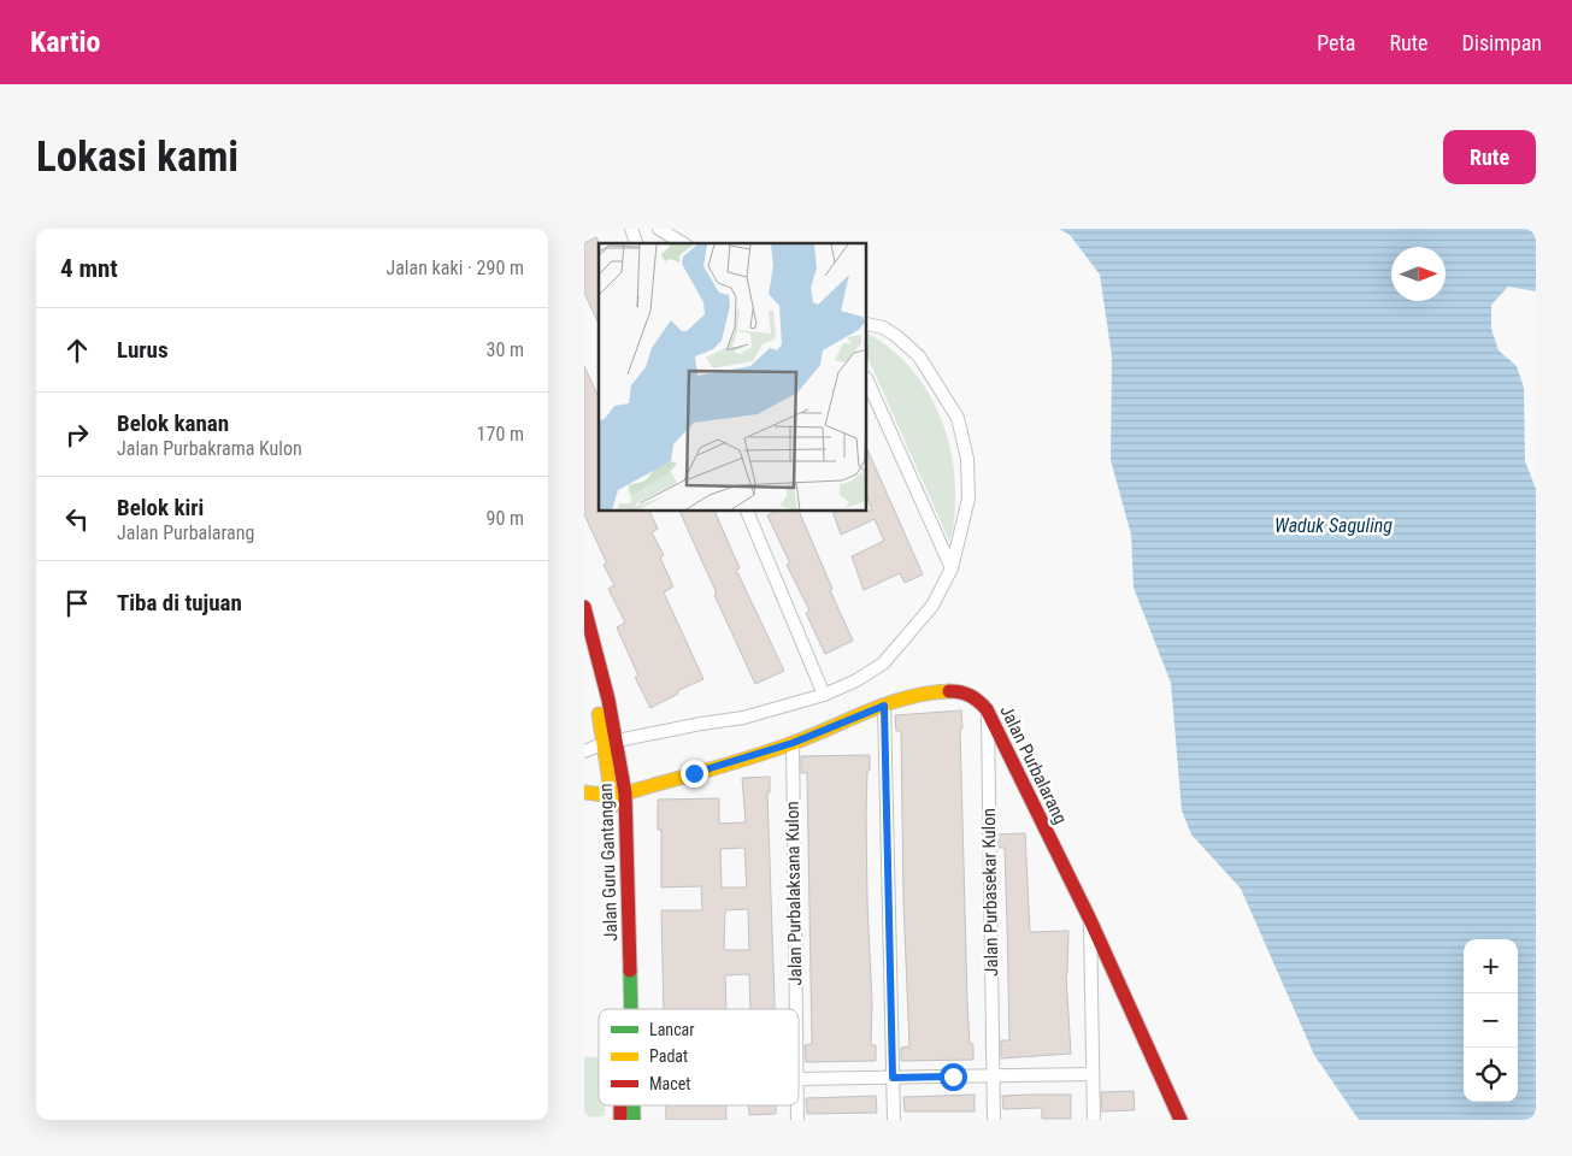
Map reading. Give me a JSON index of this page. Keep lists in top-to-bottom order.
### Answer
{
  "streets": {
    "street": [
      "Jalan Purbalarang",
      "Jalan Guru Gantangan",
      "Jalan Purbasekar Kulon",
      "Jalan Purbalaksana Kulon"
    ]
  },
  "crossings": [
    ["Jalan Purbalarang", "Jalan Guru Gantangan"],
    ["Jalan Purbalarang", "Jalan Purbasekar Kulon"],
    ["Jalan Purbalarang", "Jalan Purbalaksana Kulon"]
  ],
  "water": ["Waduk Saguling"],
  "legend": ["Lancar", "Padat", "Macet"],
  "north": "right",
  "page": {
    "header": "Kartio",
    "nav": ["Peta", "Rute", "Disimpan"],
    "buttons": "Rute",
    "title": "Lokasi kami",
    "heading": ["4 mnt", "Jalan kaki · 290 m"],
    "list": [
      ["Lurus", "30 m"],
      ["Belok kanan", "Jalan Purbakrama Kulon", "170 m"],
      ["Belok kiri", "Jalan Purbalarang", "90 m"],
      "Tiba di tujuan"
    ],
    "map_buttons": ["+", "−"]
  }
}
